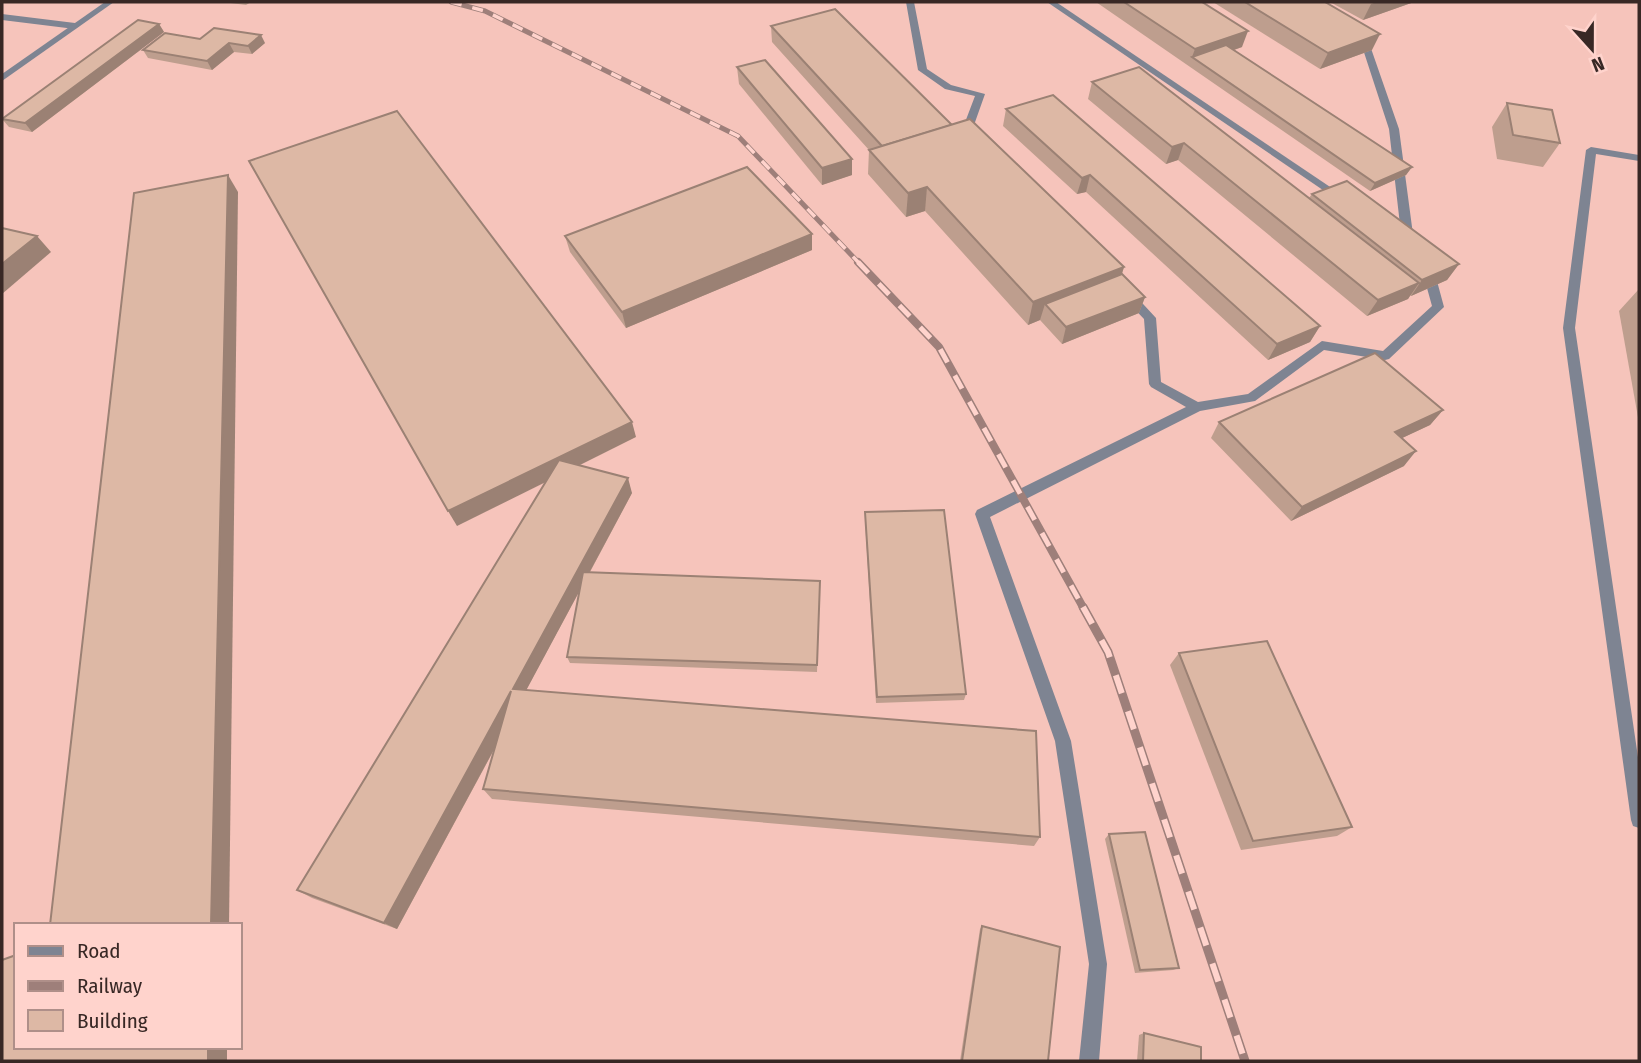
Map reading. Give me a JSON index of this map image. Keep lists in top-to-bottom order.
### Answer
{
  "legend": ["Road", "Railway", "Building"],
  "north": "bottom"
}
